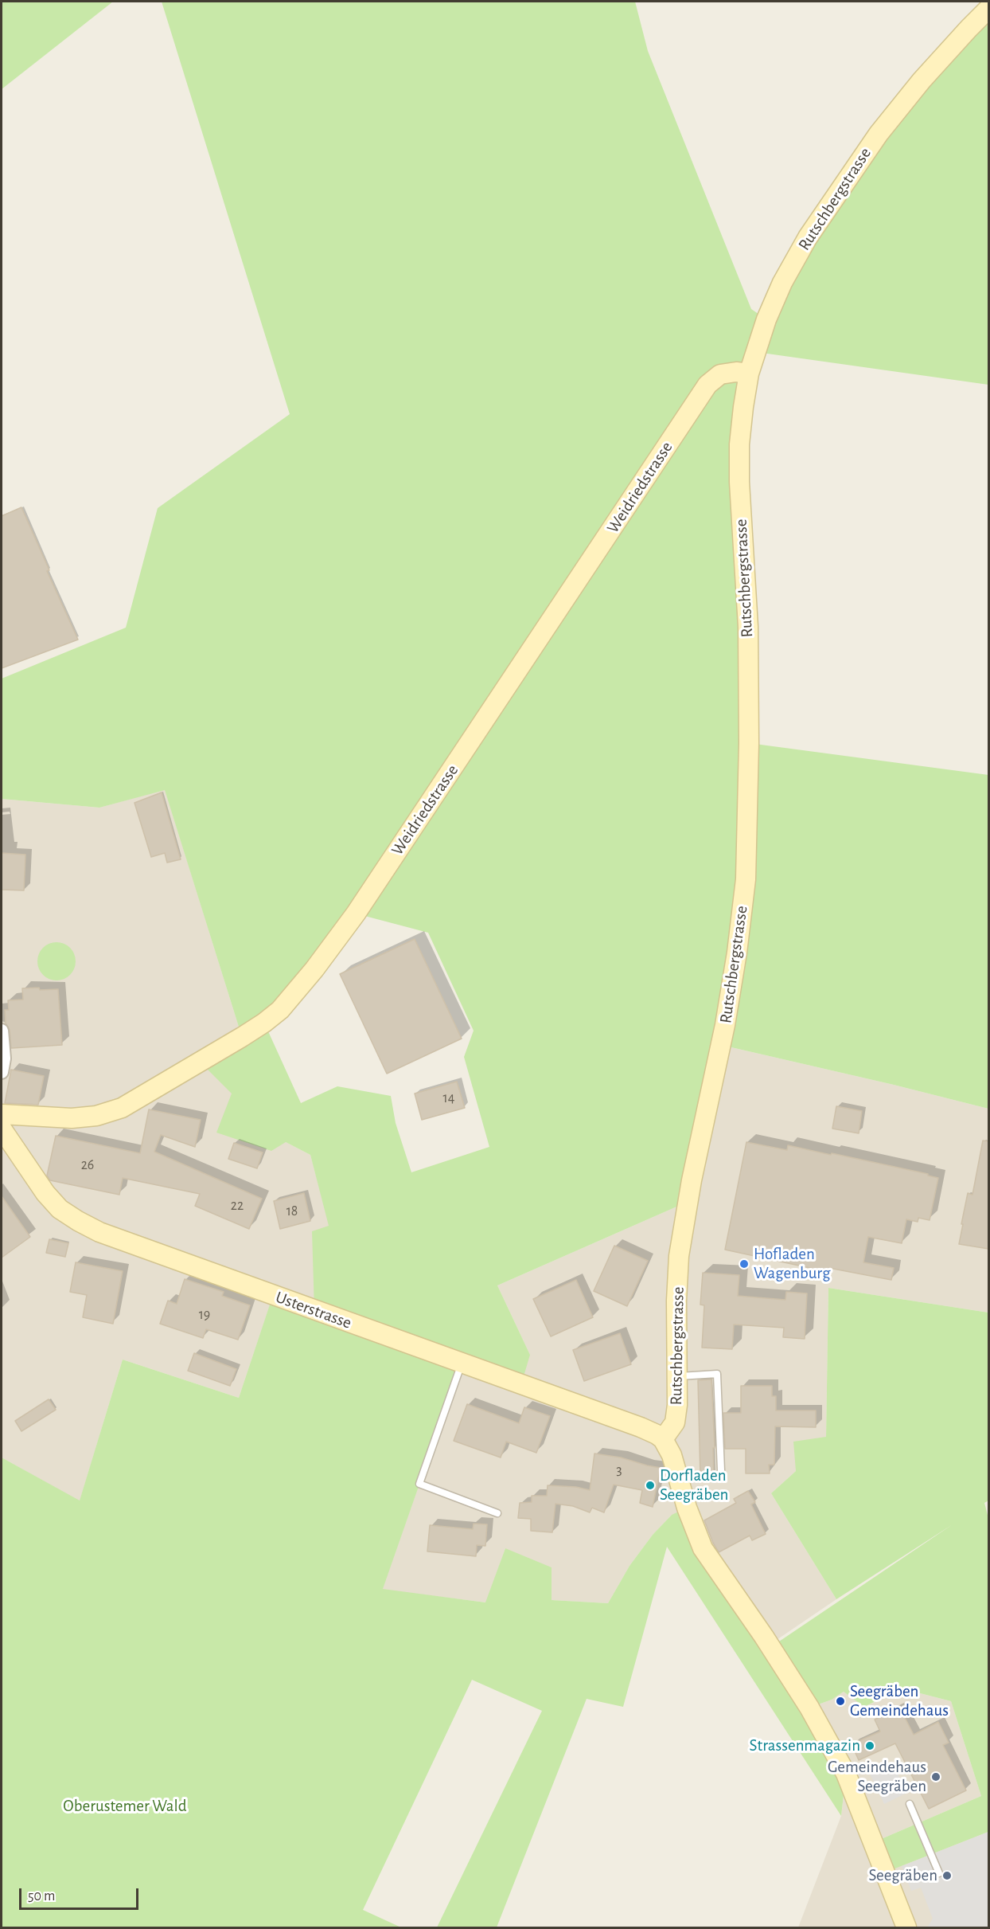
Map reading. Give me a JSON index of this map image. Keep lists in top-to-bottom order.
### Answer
{
  "streets": {
    "street": ["Rutschbergstrasse", "Weidriedstrasse", "Usterstrasse"]
  },
  "crossings": [
    ["Rutschbergstrasse", "Weidriedstrasse"],
    ["Rutschbergstrasse", "Usterstrasse"]
  ],
  "parks": ["Oberustemer Wald"],
  "places": [
    "Hofladen Wagenburg",
    "Dorfladen Seegräben",
    "Seegräben Gemeindehaus",
    "Strassenmagazin",
    "Gemeindehaus Seegräben",
    "Seegräben"
  ],
  "house_numbers": [
    "14",
    "26",
    "22",
    "18",
    "19",
    "3"
  ],
  "scale_bar": "50 m"
}
